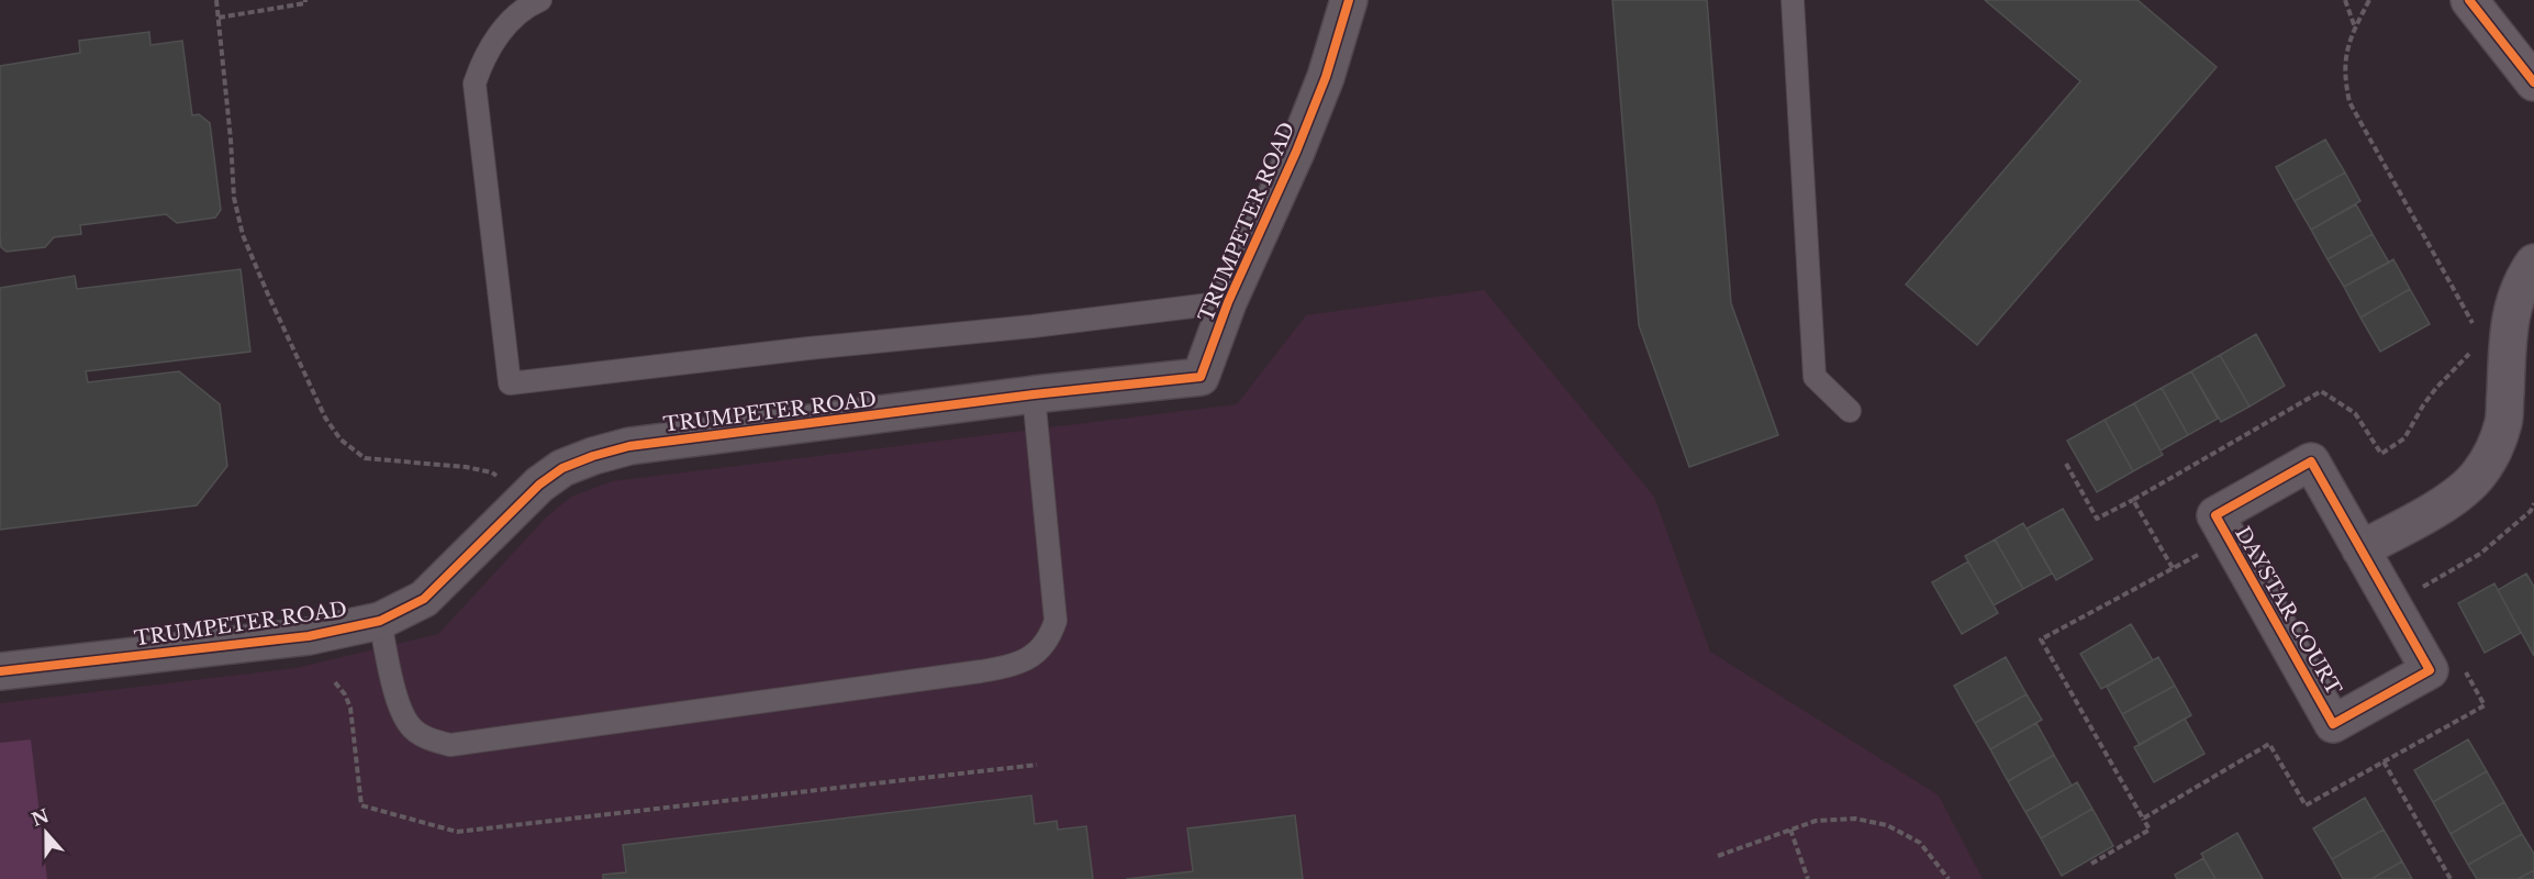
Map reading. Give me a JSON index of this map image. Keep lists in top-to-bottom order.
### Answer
{
  "streets": {
    "street": ["TRUMPETER ROAD", "DAYSTAR COURT"]
  },
  "north": "top"
}
